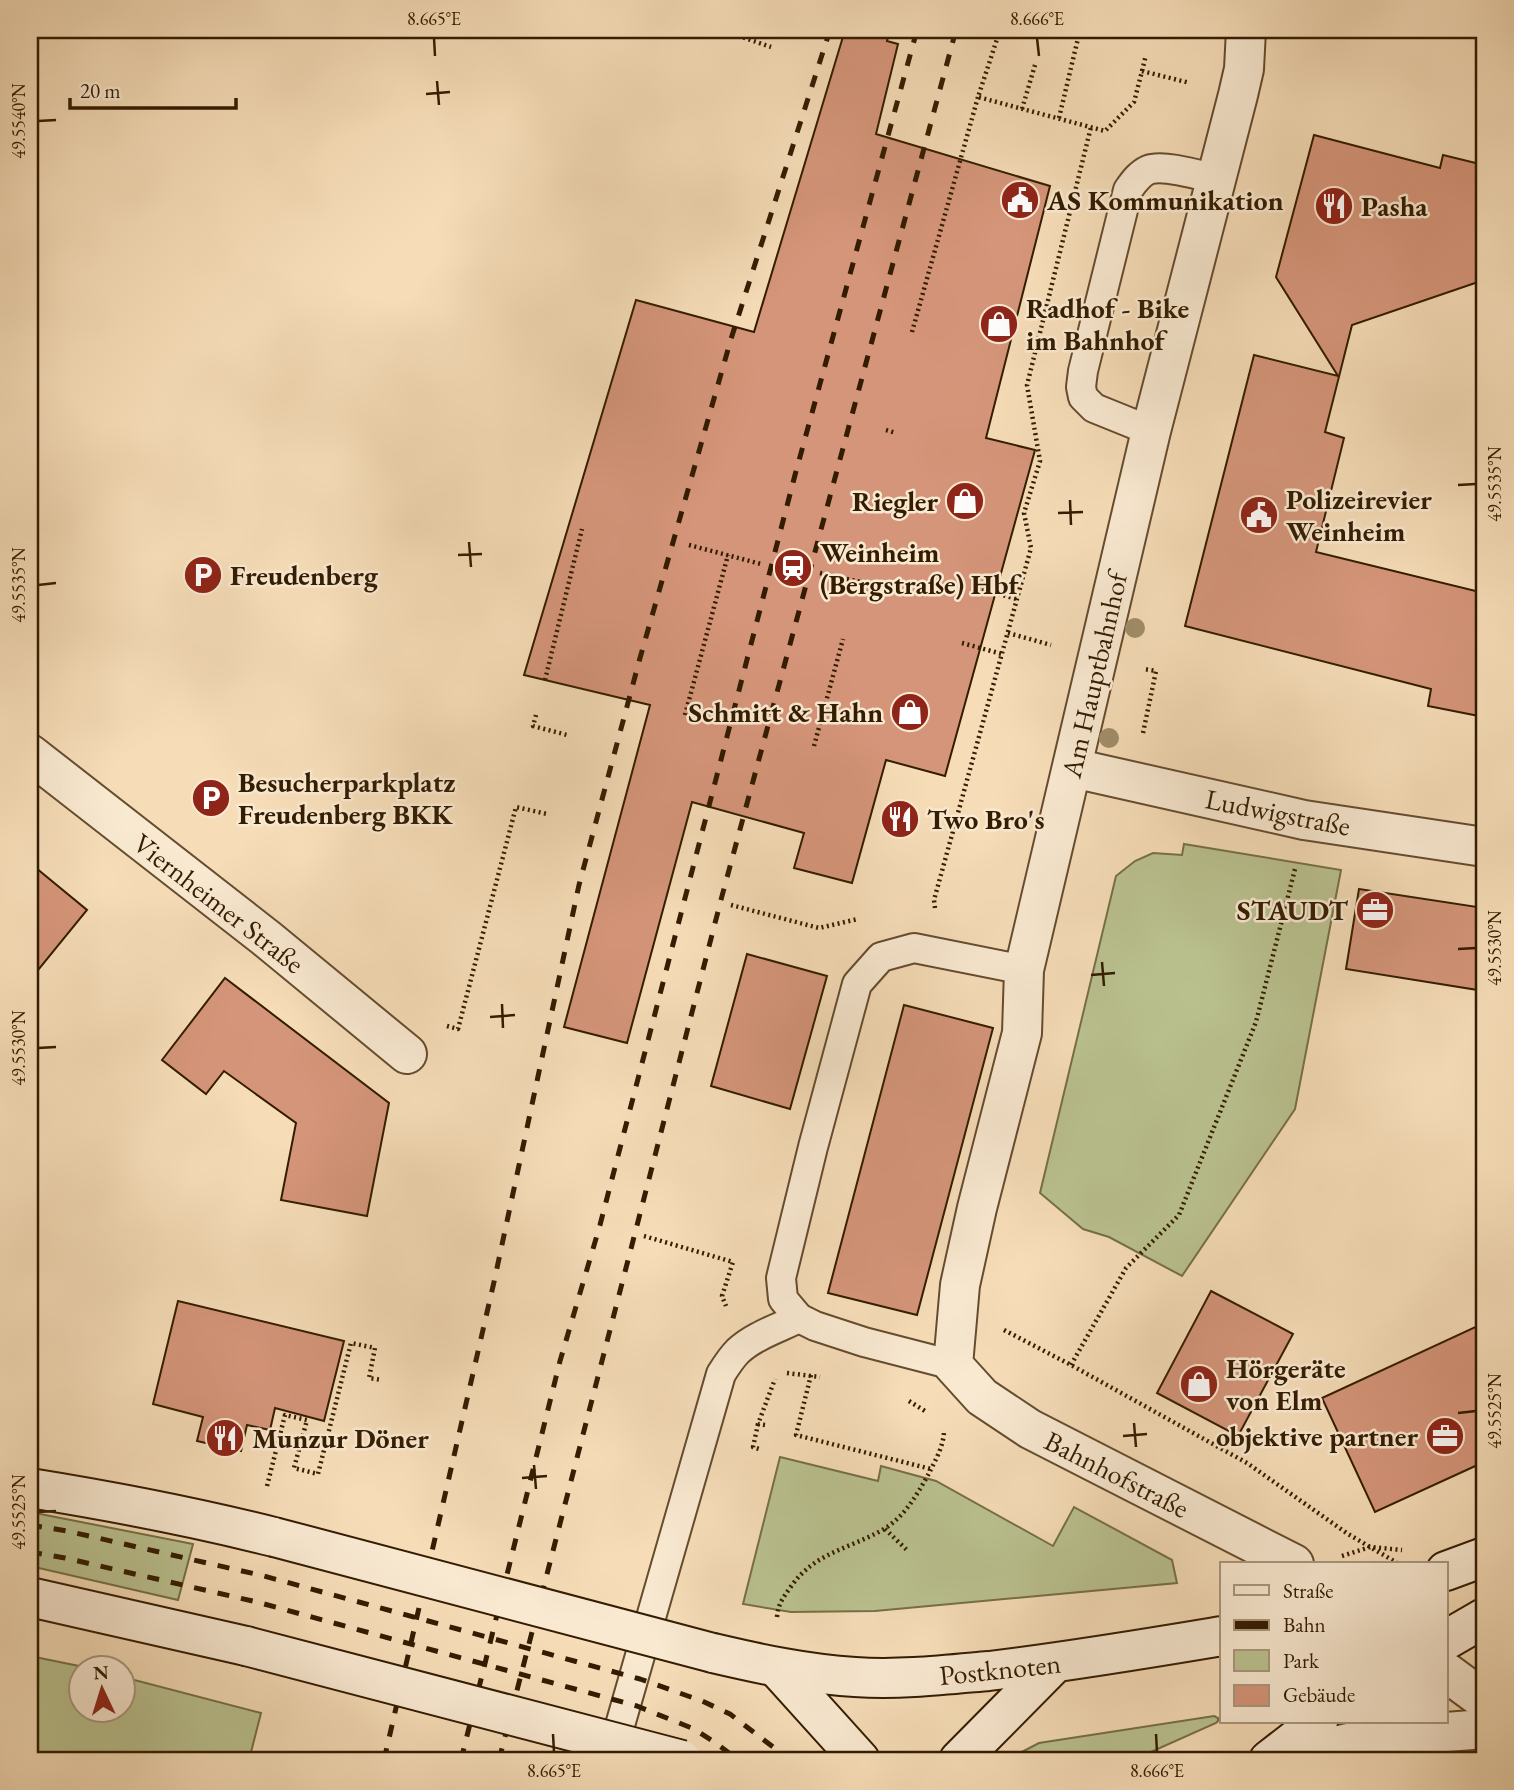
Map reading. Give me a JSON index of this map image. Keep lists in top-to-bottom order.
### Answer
{
  "streets": {
    "street": [
      "Am Hauptbahnhof",
      "Ludwigstraße",
      "Viernheimer Straße",
      "Bahnhofstraße",
      "Postknoten"
    ]
  },
  "crossings": [
    ["Am Hauptbahnhof", "Ludwigstraße"],
    ["Am Hauptbahnhof", "Bahnhofstraße"]
  ],
  "places": {
    "public building": ["AS Kommunikation", "Polizeirevier Weinheim"],
    "restaurant": ["Pasha", "Two Bro's", "Munzur Döner"],
    "shop": [
      "Radhof - Bike im Bahnhof",
      "Riegler",
      "Schmitt & Hahn",
      "Hörgeräte von Elm"
    ],
    "station": ["Weinheim (Bergstraße) Hbf"],
    "parking": ["Freudenberg", "Besucherparkplatz Freudenberg BKK"],
    "office": ["STAUDT", "objektive partner"]
  },
  "legend": [
    "Straße",
    "Bahn",
    "Park",
    "Gebäude"
  ],
  "scale_bar": "20 m",
  "north": "top",
  "coordinates": [
    "8.665°E",
    "8.666°E",
    "49.5540°N",
    "49.5535°N",
    "49.5530°N",
    "49.5525°N"
  ]
}
